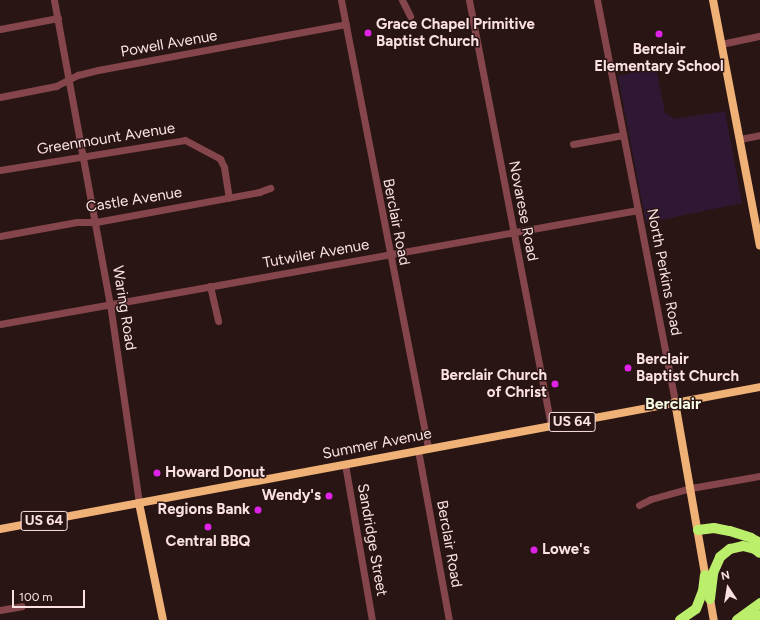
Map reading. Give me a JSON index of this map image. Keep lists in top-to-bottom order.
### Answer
{
  "streets": {
    "main road": [
      "North Perkins Road",
      "Waring Road",
      "US 64",
      "Summer Avenue"
    ],
    "street": [
      "Powell Avenue",
      "Greenmount Avenue",
      "Castle Avenue",
      "Novarese Road",
      "Berclair Road",
      "Tutwiler Avenue",
      "Sandridge Street"
    ]
  },
  "crossings": [
    ["Powell Avenue", "Berclair Road"],
    ["Powell Avenue", "Waring Road"],
    ["Greenmount Avenue", "Castle Avenue"],
    ["Greenmount Avenue", "Waring Road"],
    ["Castle Avenue", "Waring Road"],
    ["Novarese Road", "Tutwiler Avenue"],
    ["Novarese Road", "Summer Avenue"],
    ["Berclair Road", "Tutwiler Avenue"],
    ["Berclair Road", "Summer Avenue"],
    ["Tutwiler Avenue", "North Perkins Road"],
    ["Tutwiler Avenue", "Waring Road"],
    ["North Perkins Road", "Summer Avenue"],
    ["Waring Road", "Summer Avenue"],
    ["Summer Avenue", "Sandridge Street"]
  ],
  "districts": ["Berclair"],
  "places": [
    "Grace Chapel Primitive Baptist Church",
    "Berclair Elementary School",
    "Berclair Baptist Church",
    "Berclair Church of Christ",
    "Howard Donut",
    "Wendy's",
    "Regions Bank",
    "Central BBQ",
    "Lowe's"
  ],
  "scale_bar": "100 m",
  "north": "top"
}
